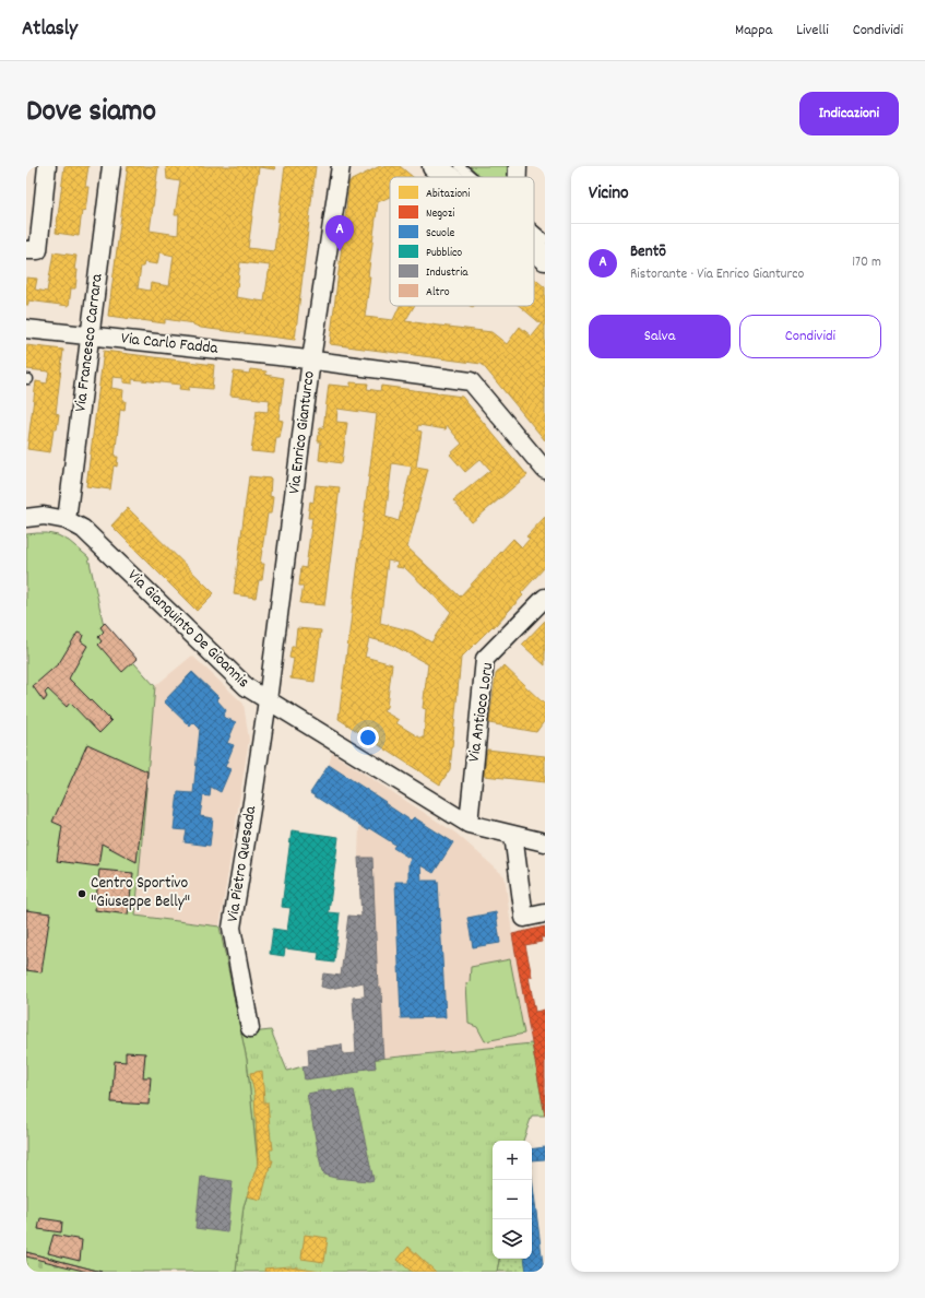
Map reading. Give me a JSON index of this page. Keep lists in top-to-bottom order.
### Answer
{
  "streets": {
    "street": [
      "Via Francesco Carrara",
      "Via Carlo Fadda",
      "Via Enrico Gianturco",
      "Via Gianquinto De Gioannis",
      "Via Antioco Loru",
      "Via Pietro Quesada"
    ]
  },
  "crossings": [
    ["Via Francesco Carrara", "Via Carlo Fadda"],
    ["Via Francesco Carrara", "Via Gianquinto De Gioannis"],
    ["Via Carlo Fadda", "Via Enrico Gianturco"],
    ["Via Enrico Gianturco", "Via Gianquinto De Gioannis"],
    ["Via Enrico Gianturco", "Via Pietro Quesada"],
    ["Via Gianquinto De Gioannis", "Via Antioco Loru"],
    ["Via Gianquinto De Gioannis", "Via Pietro Quesada"]
  ],
  "places": ["Centro Sportivo \"Giuseppe Belly\""],
  "legend": [
    "Abitazioni",
    "Negozi",
    "Scuole",
    "Pubblico",
    "Industria",
    "Altro"
  ],
  "page": {
    "header": "Atlasly",
    "nav": ["Mappa", "Livelli", "Condividi"],
    "title": "Dove siamo",
    "buttons": [
      "Indicazioni",
      ["Salva", "Condividi"]
    ],
    "heading": "Vicino",
    "pins": "A",
    "list": [
      {
        "mark": "A",
        "name": "Bentō",
        "note": "Ristorante · Via Enrico Gianturco",
        "value": "170 m"
      }
    ],
    "map_buttons": ["+", "−"]
  }
}
